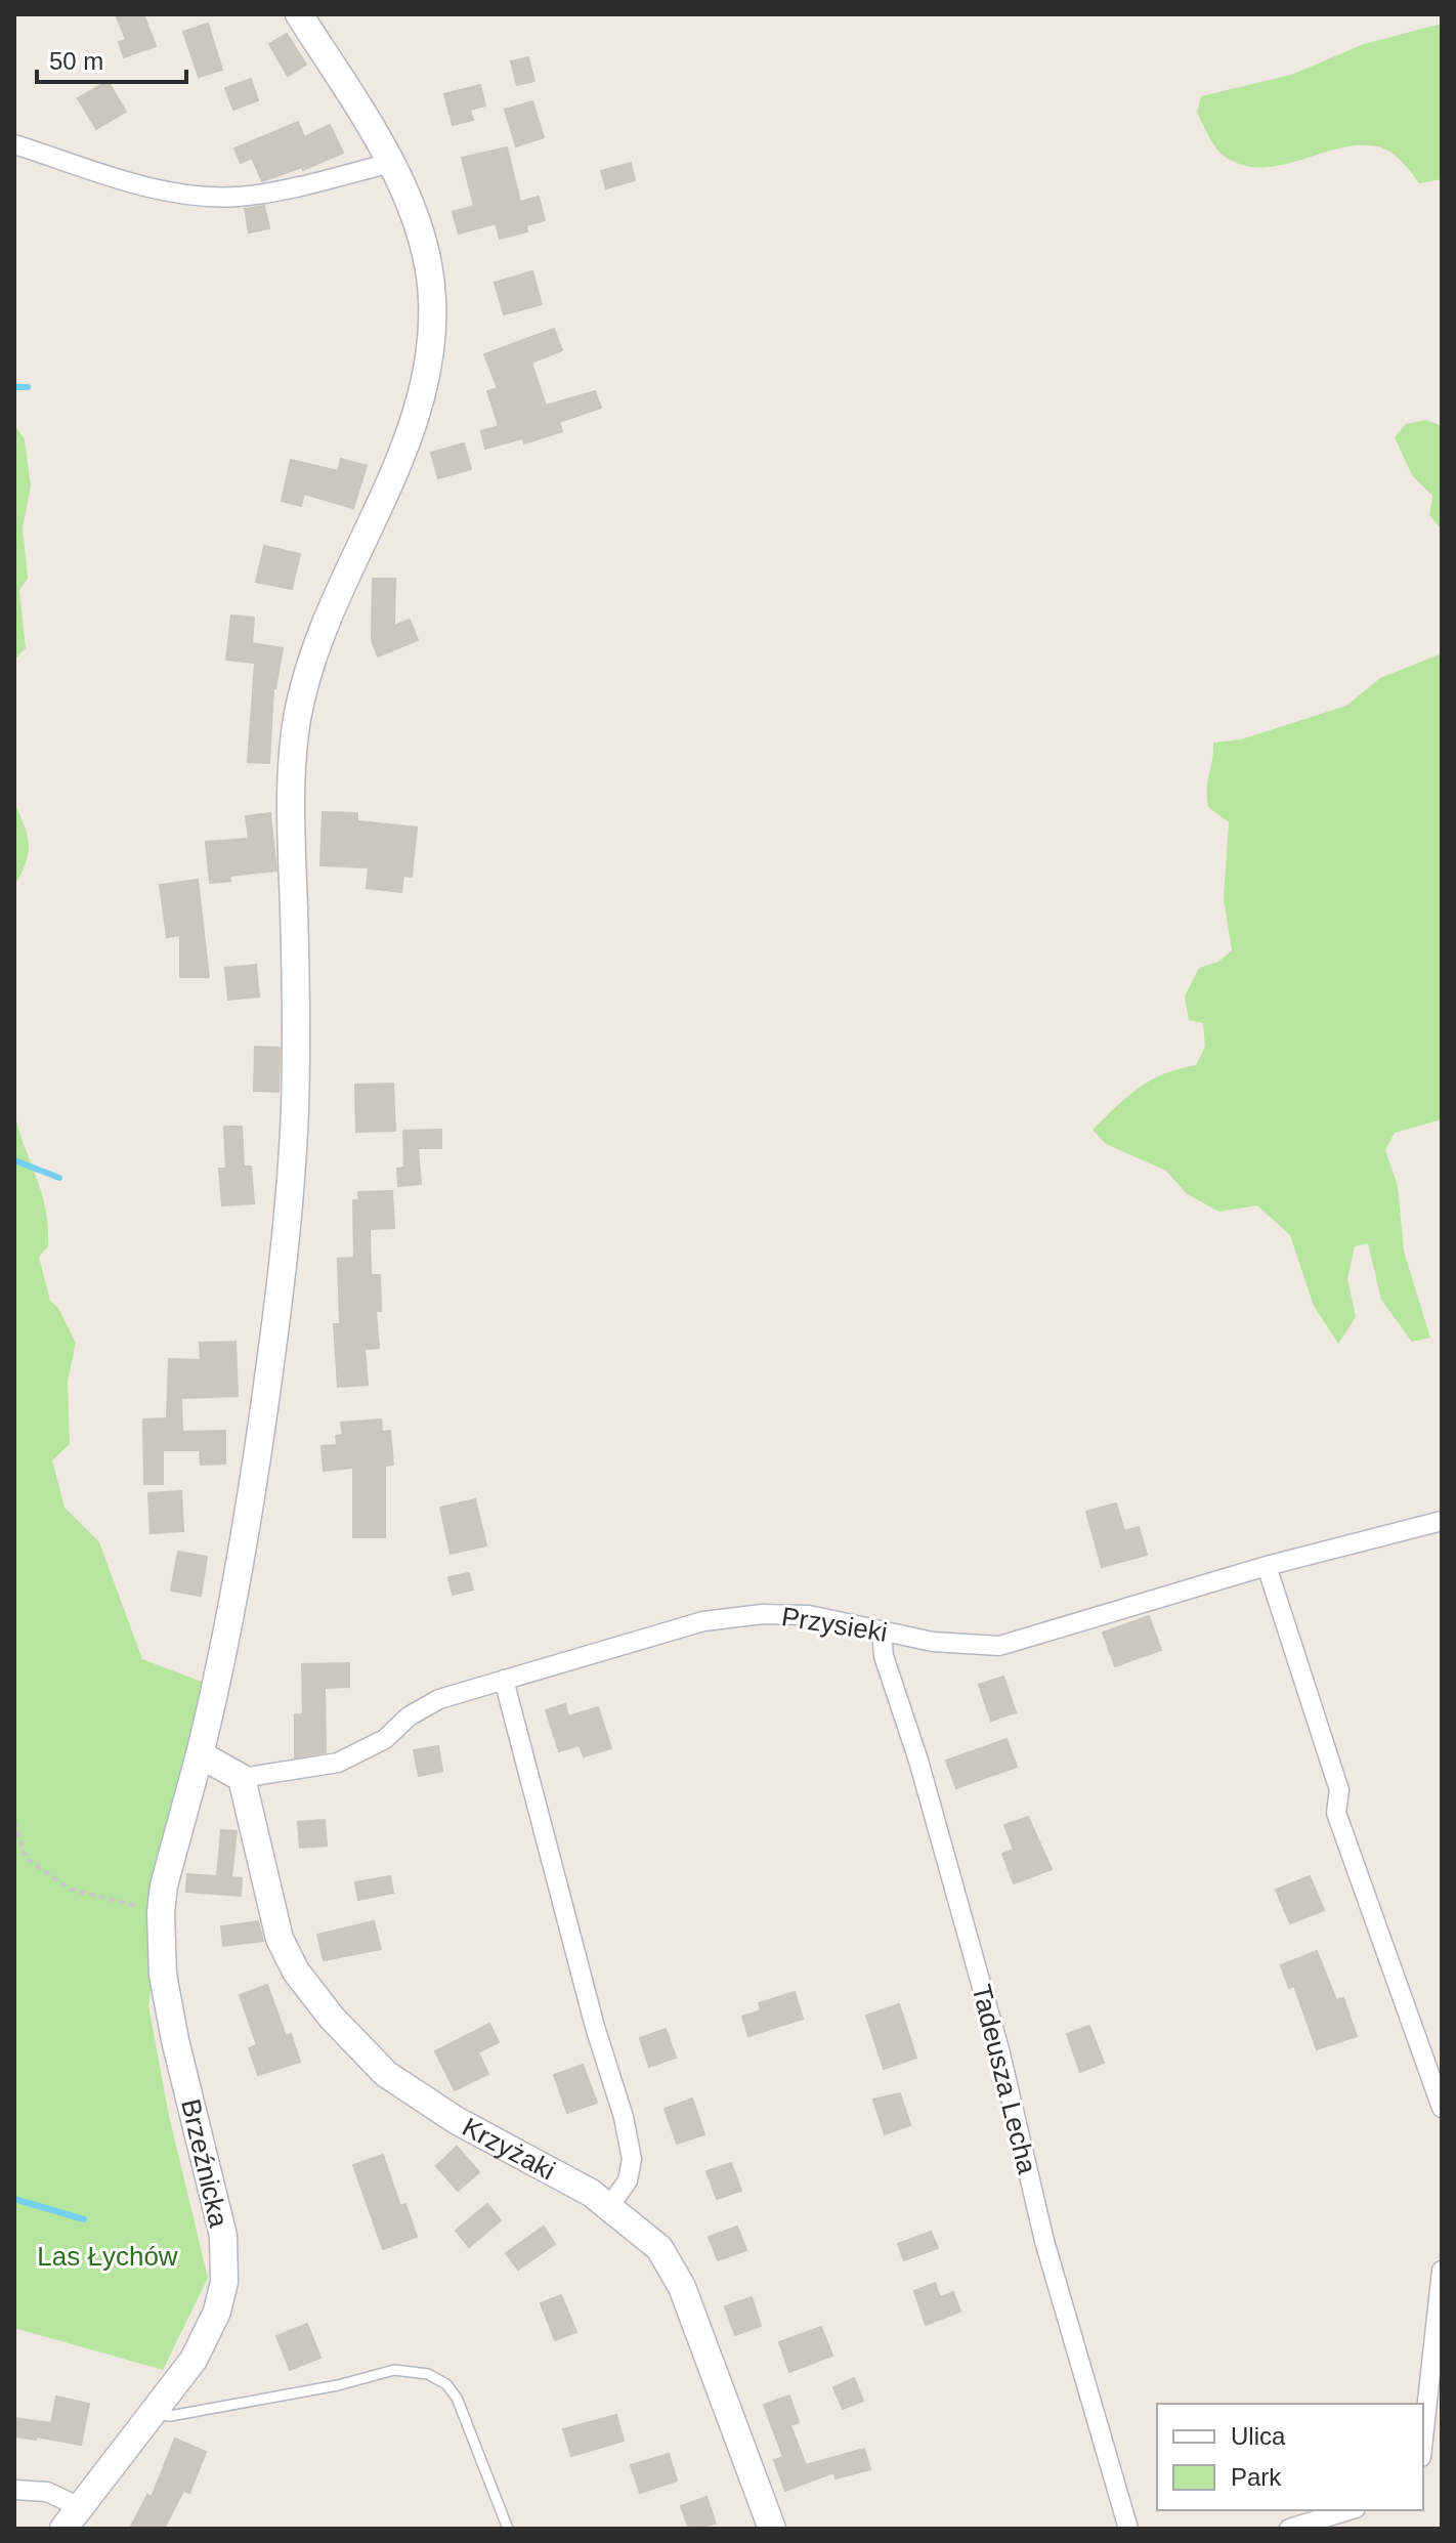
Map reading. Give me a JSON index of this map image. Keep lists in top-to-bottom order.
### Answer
{
  "streets": {
    "street": [
      "Przysieki",
      "Tadeusza Lecha",
      "Krzyżaki",
      "Brzeźnicka"
    ]
  },
  "crossings": [
    ["Przysieki", "Tadeusza Lecha"],
    ["Przysieki", "Krzyżaki"]
  ],
  "parks": ["Las Łychów"],
  "legend": ["Ulica", "Park"],
  "scale_bar": "50 m"
}
